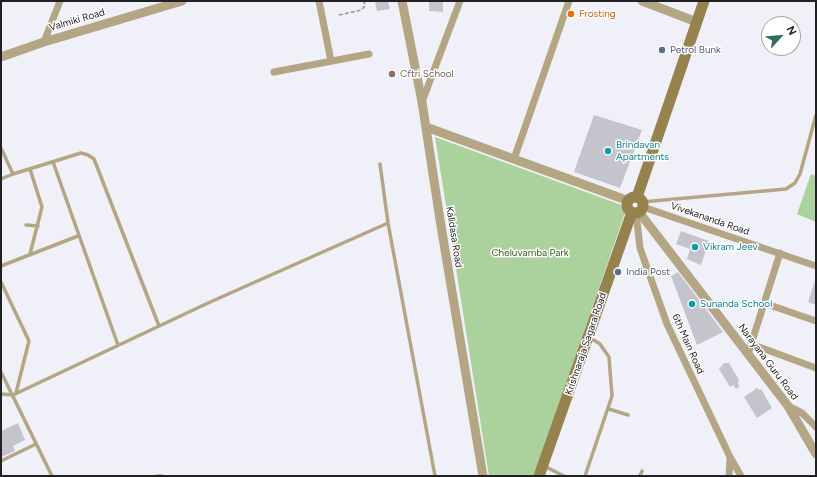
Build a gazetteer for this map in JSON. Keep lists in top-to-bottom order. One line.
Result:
{"streets":{"main road":["Krishnaraja Sagara Road"],"street":["Valmiki Road","Vivekananda Road","Kalidasa Road","6th Main Road","Narayana Guru Road"]},"crossings":[["Vivekananda Road","Krishnaraja Sagara Road"],["Vivekananda Road","6th Main Road"],["Vivekananda Road","Narayana Guru Road"],["Krishnaraja Sagara Road","6th Main Road"],["Krishnaraja Sagara Road","Narayana Guru Road"],["6th Main Road","Narayana Guru Road"]],"parks":["Cheluvamba Park"],"places":["Frosting","Petrol Bunk","Cftri School","Brindavan Apartments","Vikram Jeev","India Post","Sunanda School"],"north":"top right"}
